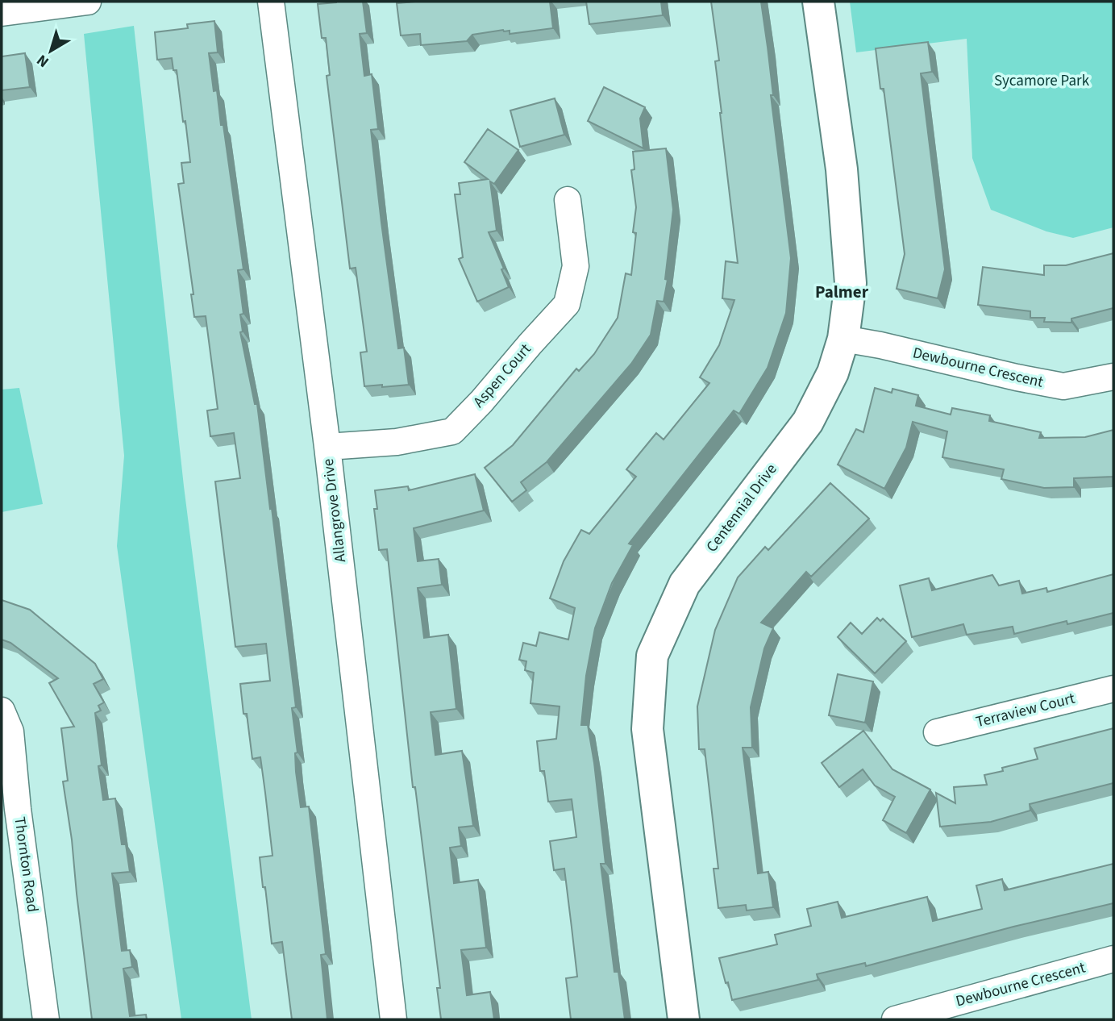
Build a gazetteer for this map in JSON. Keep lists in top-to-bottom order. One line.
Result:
{"streets":{"street":["Dewbourne Crescent","Aspen Court","Centennial Drive","Allangrove Drive","Terraview Court","Thornton Road"]},"crossings":[["Dewbourne Crescent","Centennial Drive"],["Aspen Court","Allangrove Drive"]],"districts":["Palmer"],"parks":["Sycamore Park"],"north":"bottom left"}
